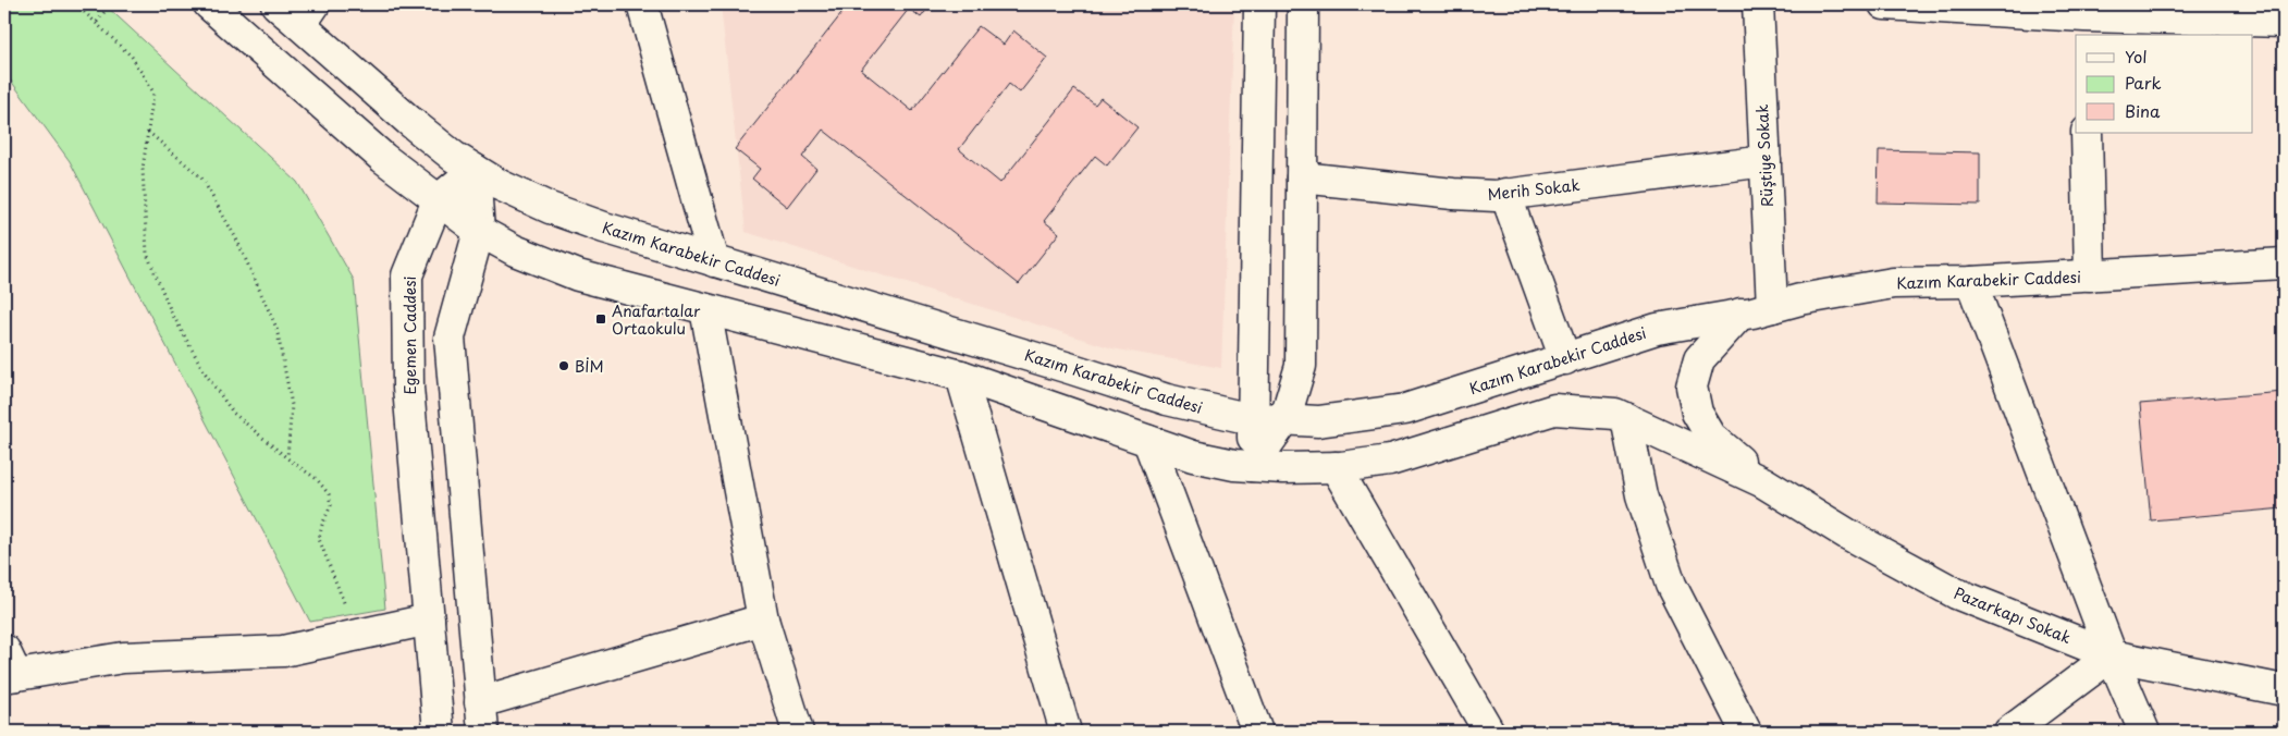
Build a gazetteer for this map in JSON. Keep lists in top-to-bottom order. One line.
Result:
{"streets":{"street":["Rüştiye Sokak","Merih Sokak","Kazım Karabekir Caddesi","Egemen Caddesi","Pazarkapı Sokak"]},"crossings":[["Rüştiye Sokak","Merih Sokak"],["Rüştiye Sokak","Kazım Karabekir Caddesi"],["Kazım Karabekir Caddesi","Egemen Caddesi"]],"places":{"transit":["Anafartalar Ortaokulu"],"other":["BİM"]},"legend":["Yol","Park","Bina"]}
